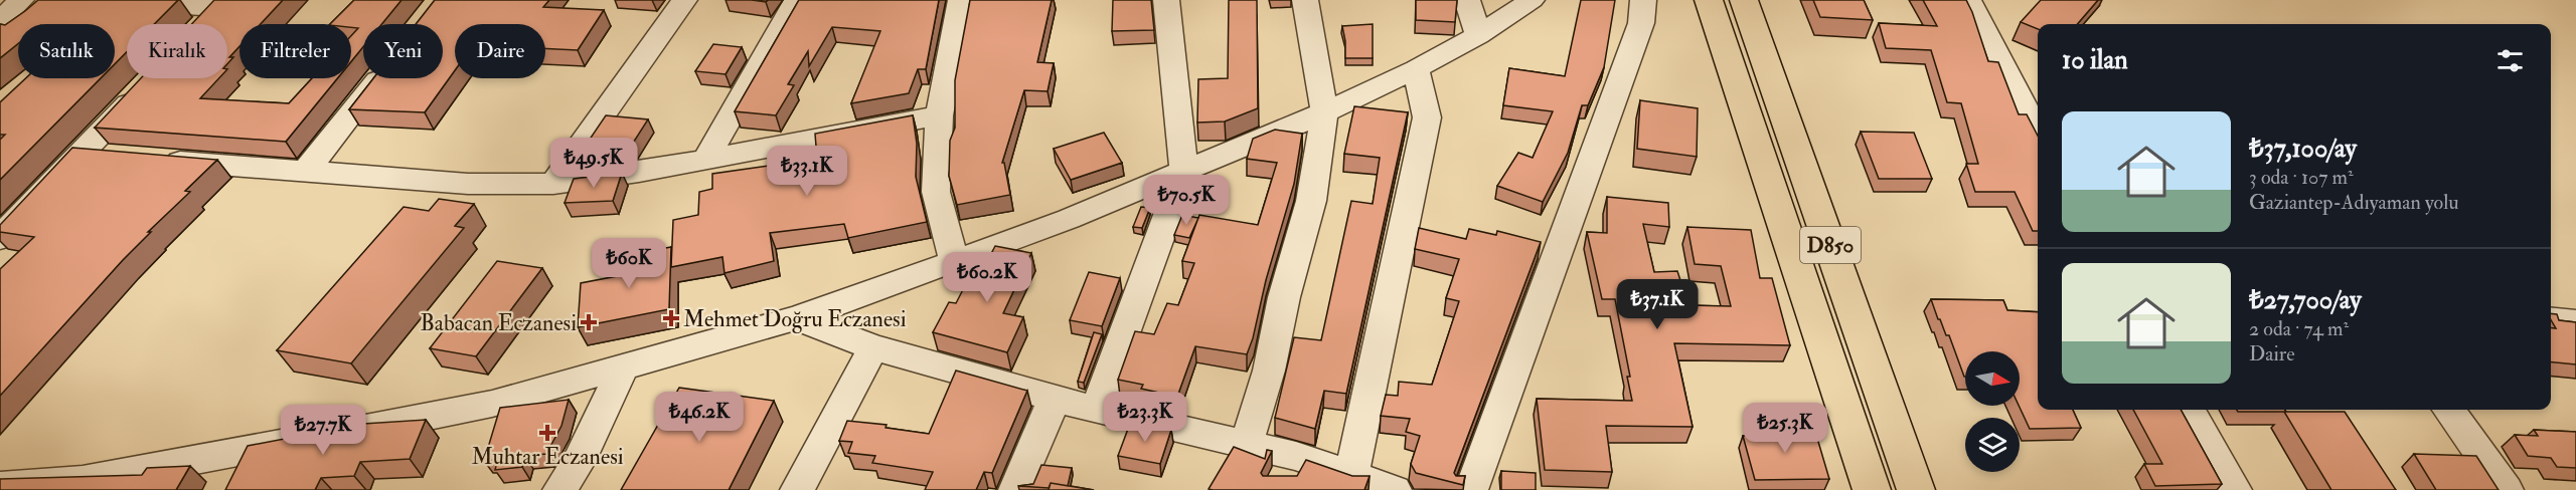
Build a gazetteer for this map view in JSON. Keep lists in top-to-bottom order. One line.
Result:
{"streets":{"highway":["D850"]},"places":{"health":["Mehmet Doğru Eczanesi","Babacan Eczanesi","Muhtar Eczanesi"]},"north":"right","page":{"chip":["Satılık","Kiralık","Filtreler","Yeni","Daire"],"heading":"10 ilan","list":[{"name":"₺37,100/ay","note":"3 oda · 107 m² · Gaziantep-Adıyaman yolu"},{"name":"₺27,700/ay","note":"2 oda · 74 m² · Daire"}],"price":["₺49.5K","₺33.1K","₺70.5K","₺60K","₺60.2K","₺37.1K","₺46.2K","₺23.3K","₺25.3K","₺27.7K"]}}
